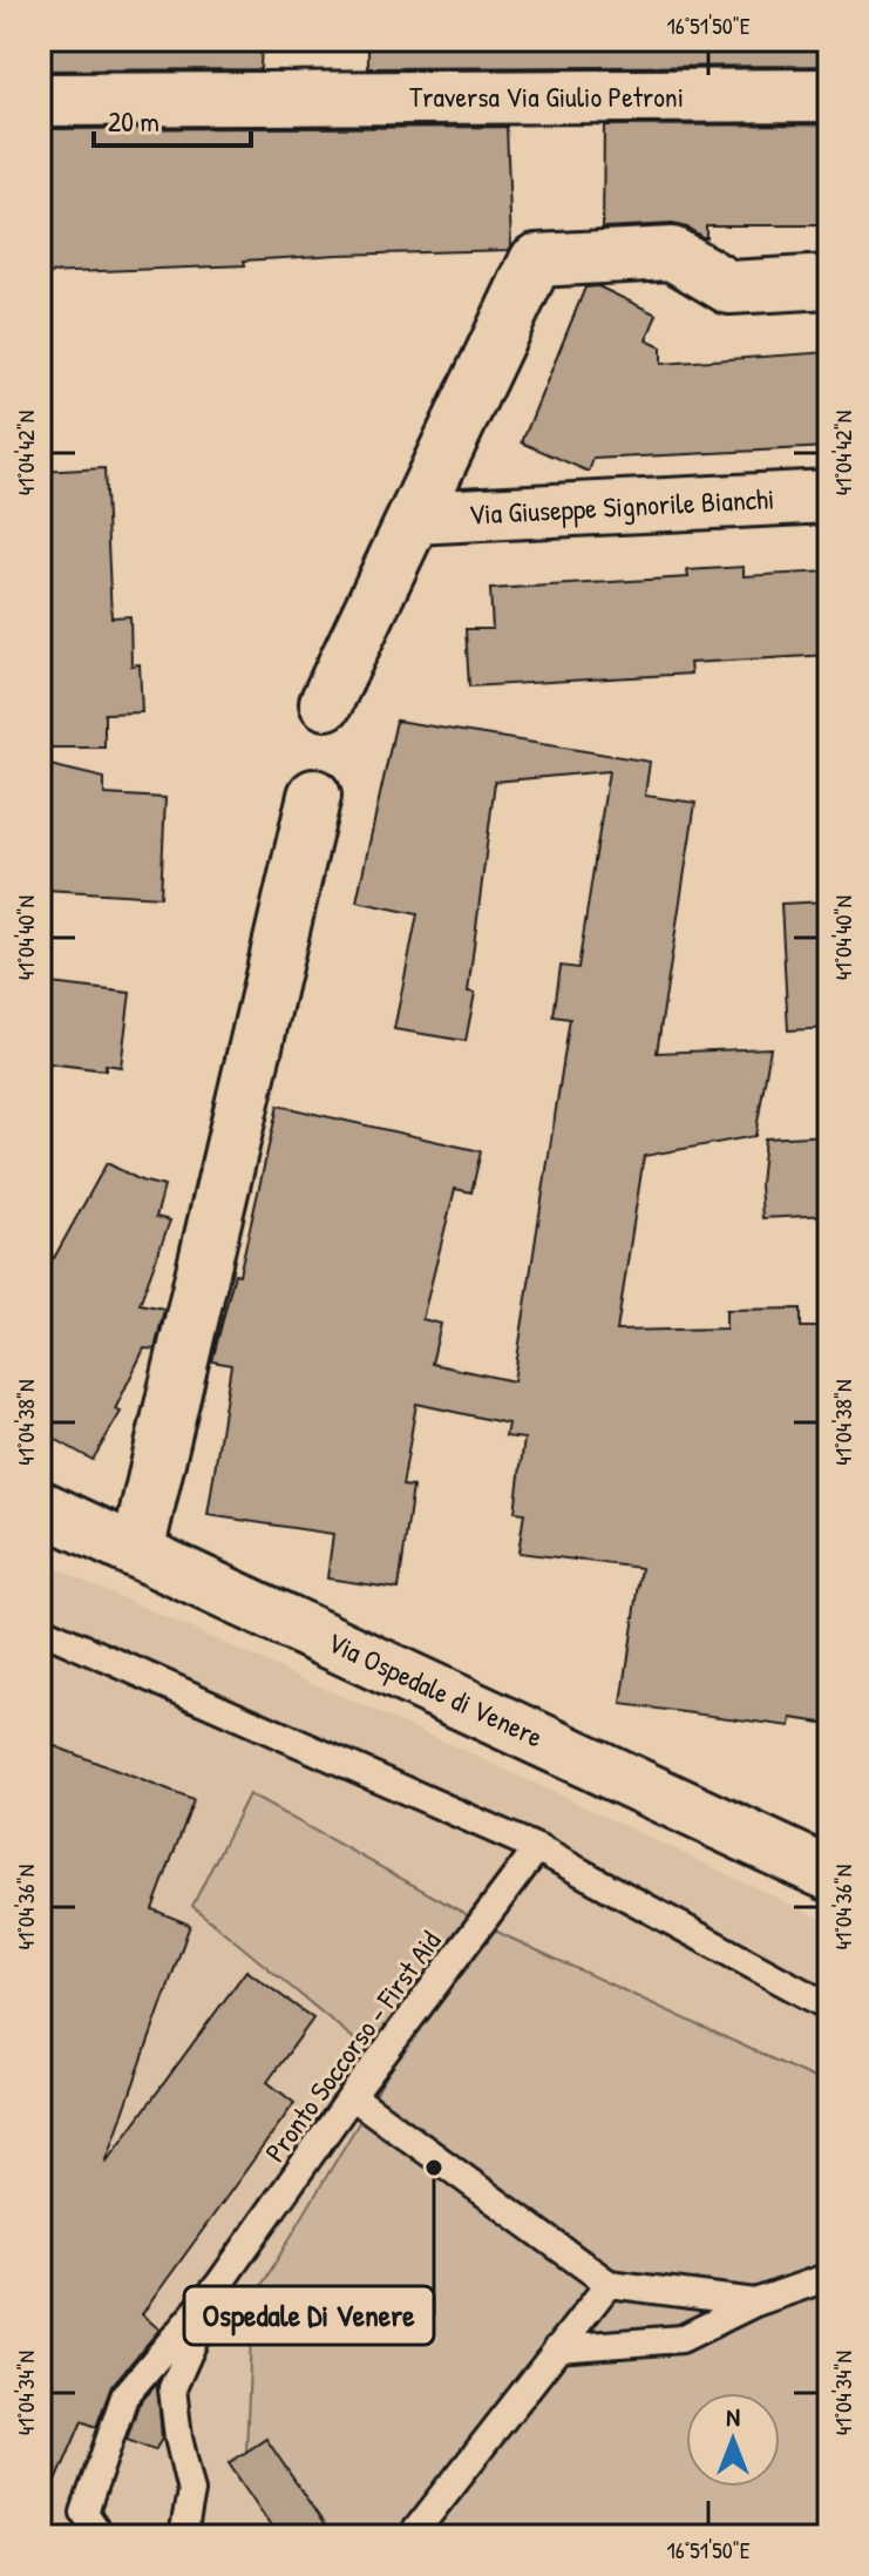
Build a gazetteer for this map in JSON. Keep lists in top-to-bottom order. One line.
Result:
{"streets":{"street":["Traversa Via Giulio Petroni","Via Giuseppe Signorile Bianchi","Via Ospedale di Venere"],"lane":["Pronto Soccorso - First Aid"]},"places":["Ospedale Di Venere"],"scale_bar":"20 m","north":"top","coordinates":["16°51'50\"E","41°04'42\"N","41°04'40\"N","41°04'38\"N","41°04'36\"N","41°04'34\"N"]}
